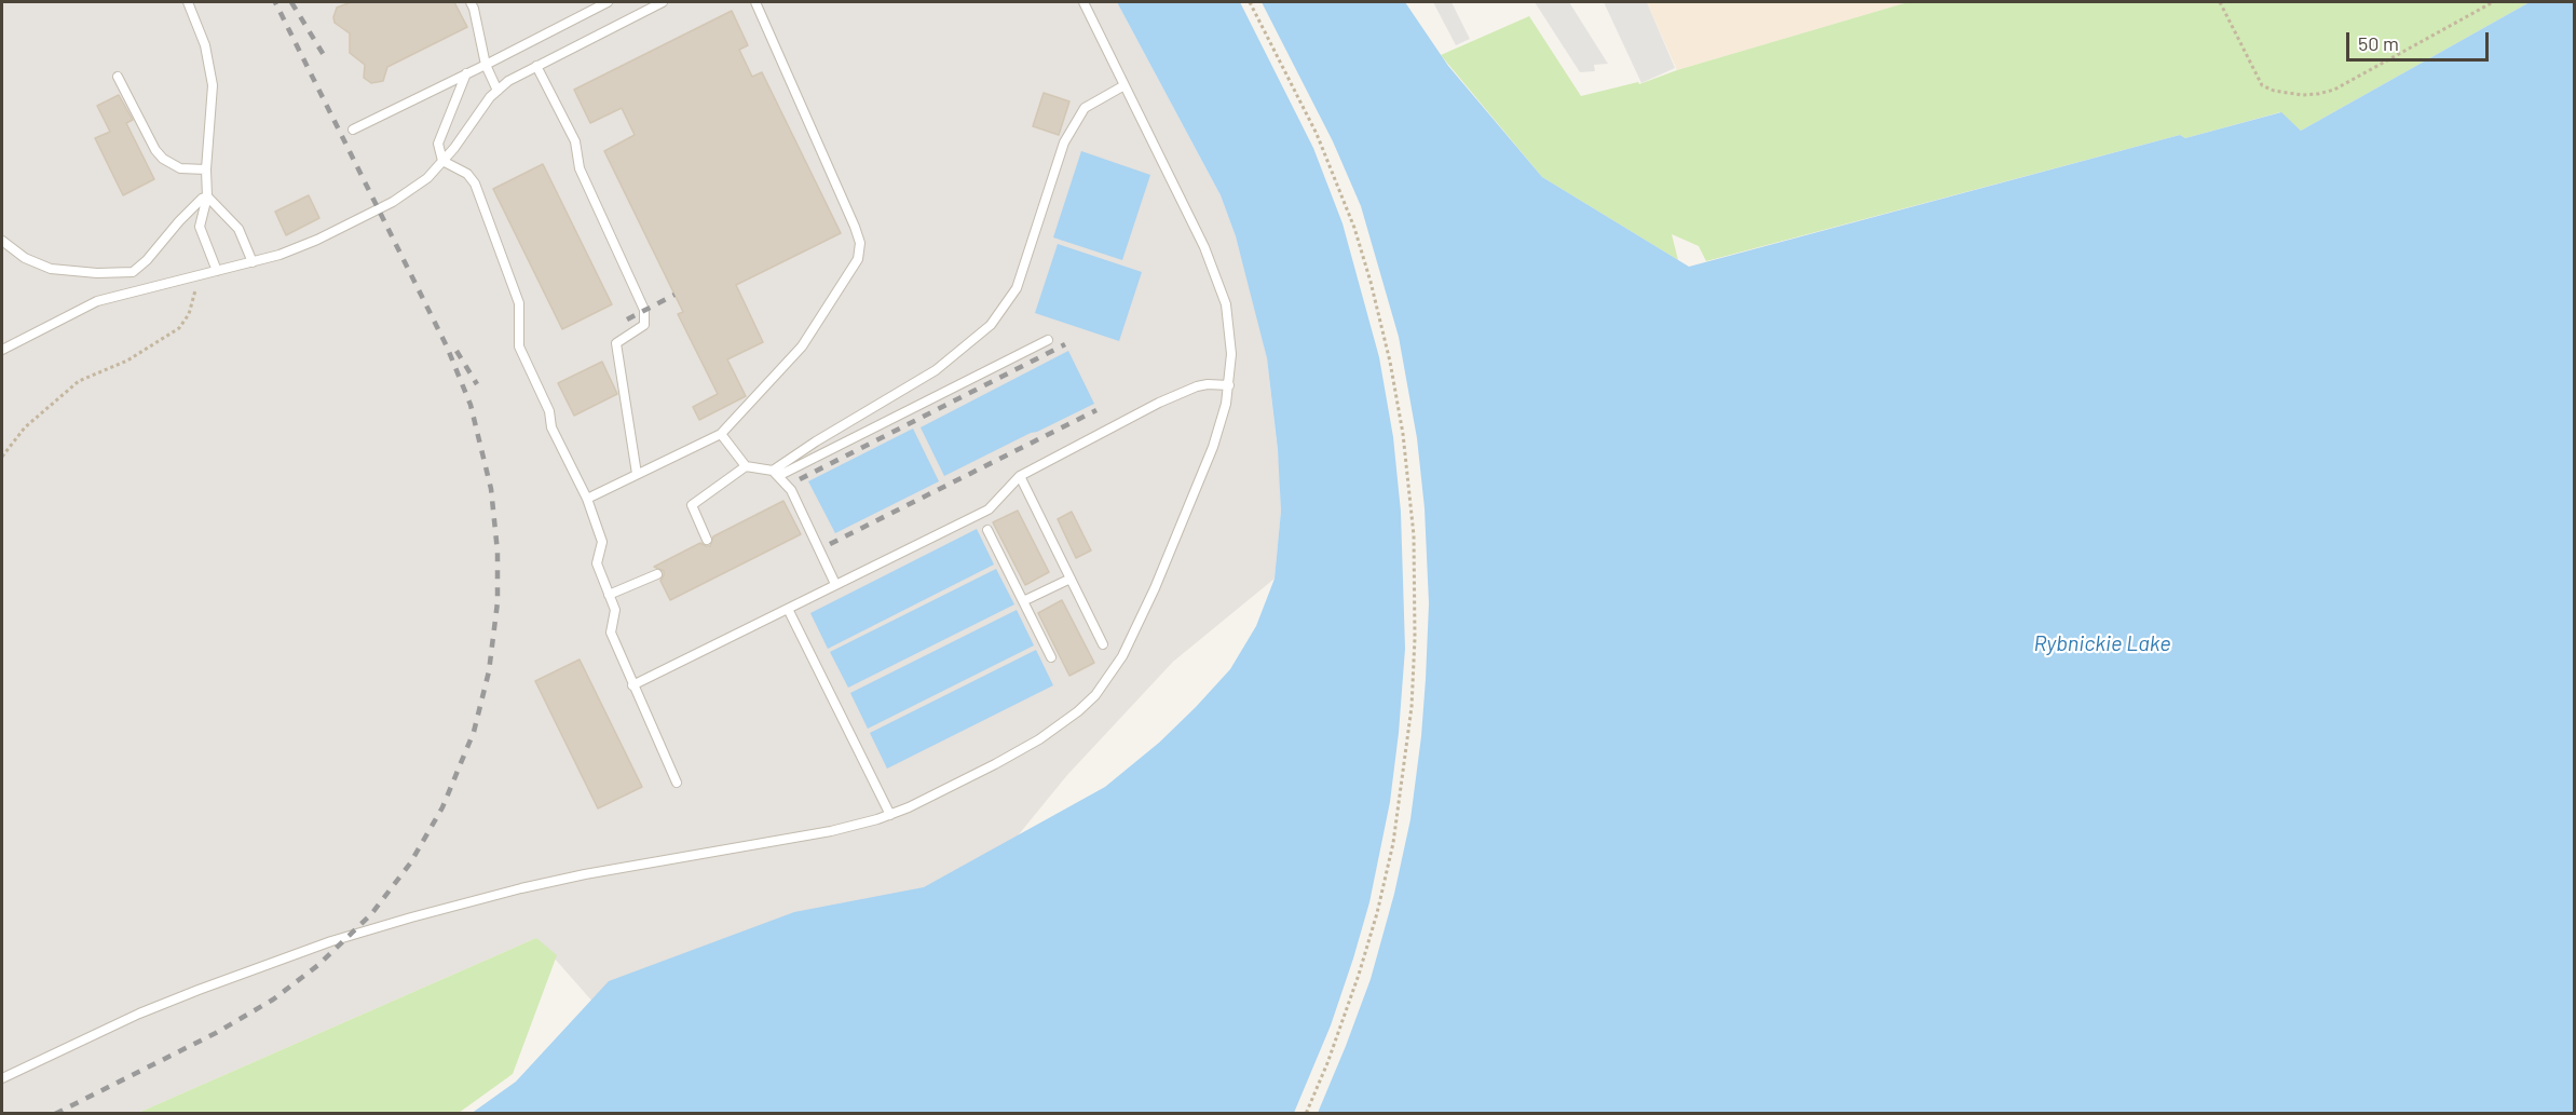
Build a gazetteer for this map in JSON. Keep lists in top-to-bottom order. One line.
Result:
{"water":["Rybnickie Lake"],"scale_bar":"50 m"}
